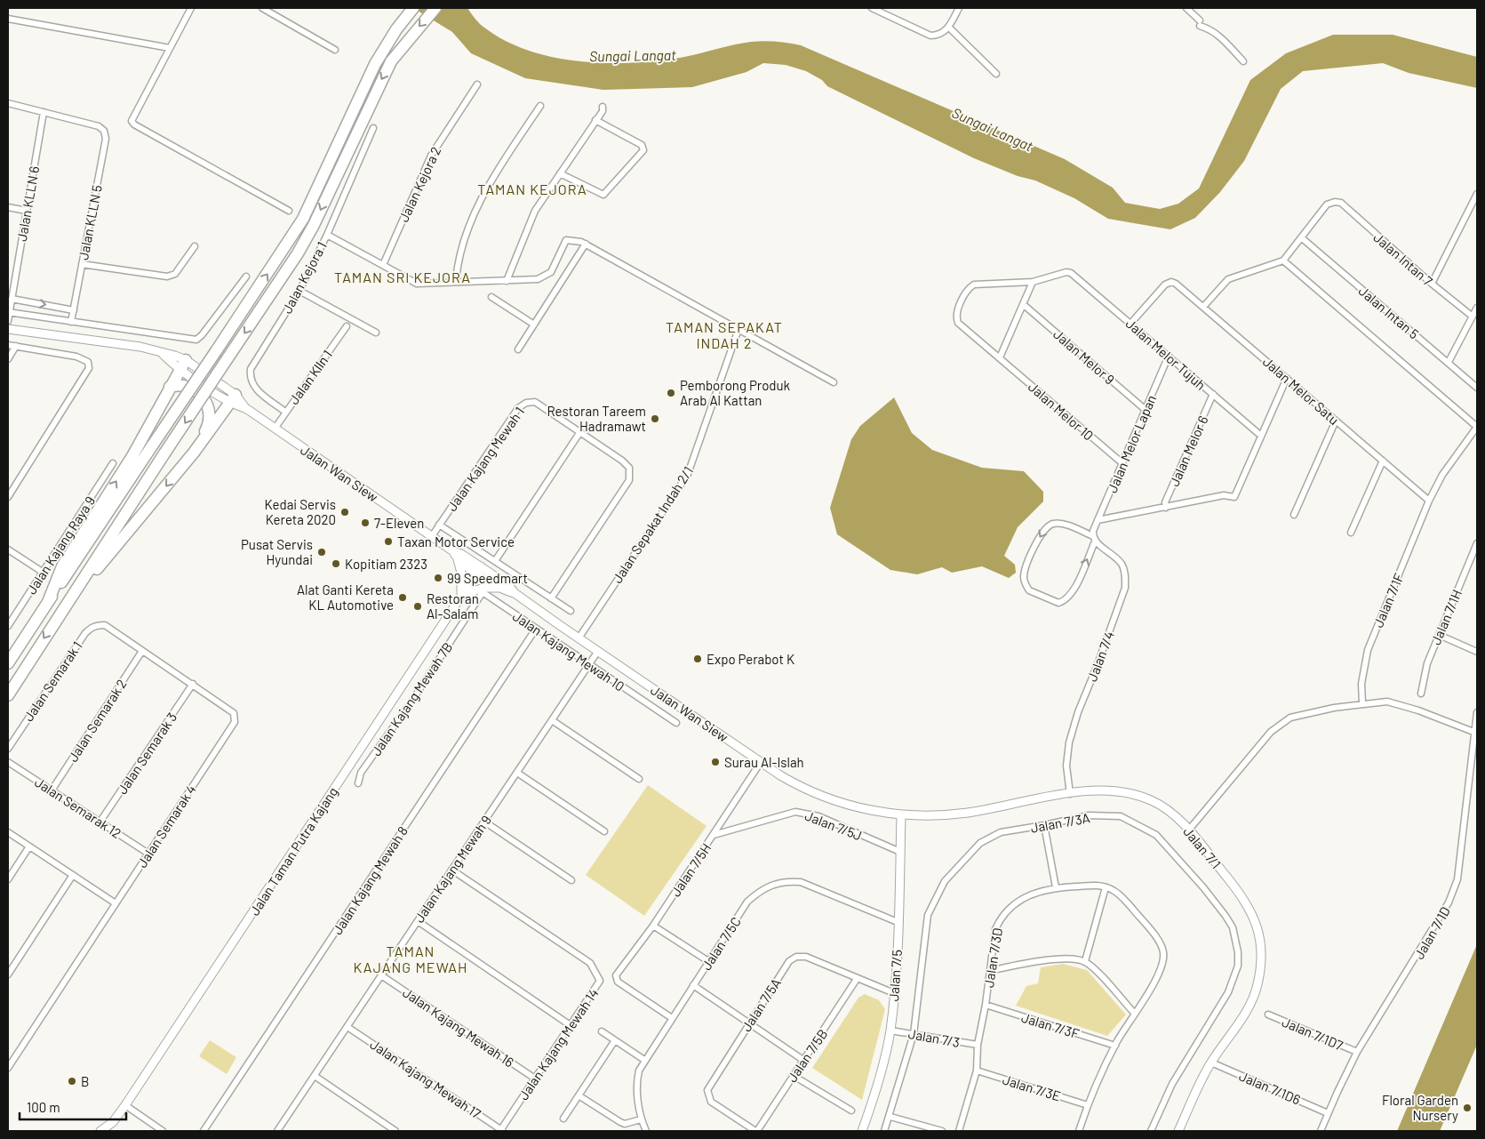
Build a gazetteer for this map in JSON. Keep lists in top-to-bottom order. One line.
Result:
{"streets":{"street":["Jalan Kejora 2","Jalan KLLN 6","Jalan KLLN 5","Jalan Intan 7","Jalan Kejora 1","Jalan Intan 5","Jalan Melor Tujuh","Jalan Melor 9","Jalan Klln 1","Jalan Melor Satu","Jalan Melor 10","Jalan Melor Lapan","Jalan Melor 6","Jalan Kajang Mewah 1","Jalan Wan Siew","Jalan Sepakat Indah 2/1","Jalan Kajang Raya 9","Jalan 7/1F","Jalan 7/1H","Jalan Kajang Mewah 10","Jalan 7/4","Jalan Semarak 1","Jalan Kajang Mewah 7B","Jalan Semarak 2","Jalan Semarak 3","Jalan Semarak 12","Jalan 7/3A","Jalan 7/5J","Jalan Semarak 4","Jalan 7/1","Jalan Taman Putra Kajang","Jalan Kajang Mewah 9","Jalan 7/5H","Jalan Kajang Mewah 8","Jalan 7/1D","Jalan 7/5C","Jalan 7/3D","Jalan 7/5","Jalan 7/5A","Jalan 7/3F","Jalan Kajang Mewah 16","Jalan 7/1D7","Jalan 7/3","Jalan Kajang Mewah 14","Jalan 7/5B","Jalan Kajang Mewah 17","Jalan 7/3E","Jalan 7/1D6"]},"crossings":[["Jalan KLLN 6","Jalan KLLN 5"],["Jalan Intan 7","Jalan Intan 5"],["Jalan Kejora 1","Jalan Klln 1"],["Jalan Melor Tujuh","Jalan Melor Satu"],["Jalan Melor Tujuh","Jalan Melor 10"],["Jalan Melor Tujuh","Jalan Melor Lapan"],["Jalan Melor Tujuh","Jalan Melor 6"],["Jalan Melor 9","Jalan Melor Lapan"],["Jalan Klln 1","Jalan Wan Siew"],["Jalan Melor Satu","Jalan 7/1F"],["Jalan Melor 10","Jalan Melor Lapan"],["Jalan Melor Lapan","Jalan 7/4"],["Jalan Kajang Mewah 1","Jalan Wan Siew"],["Jalan Wan Siew","Jalan Sepakat Indah 2/1"],["Jalan Wan Siew","Jalan 7/1"],["Jalan Wan Siew","Jalan Taman Putra Kajang"],["Jalan Wan Siew","Jalan Kajang Mewah 9"],["Jalan Wan Siew","Jalan 7/5H"],["Jalan Wan Siew","Jalan 7/5"],["Jalan Kajang Mewah 10","Jalan Kajang Mewah 7B"],["Jalan Kajang Mewah 10","Jalan Kajang Mewah 9"],["Jalan Kajang Mewah 10","Jalan Kajang Mewah 8"],["Jalan 7/4","Jalan 7/1"],["Jalan Semarak 1","Jalan Semarak 4"],["Jalan Semarak 2","Jalan Semarak 12"],["Jalan Semarak 2","Jalan Semarak 4"],["Jalan Semarak 3","Jalan Semarak 12"],["Jalan Semarak 3","Jalan Semarak 4"],["Jalan Semarak 12","Jalan Semarak 4"],["Jalan 7/3A","Jalan 7/3"],["Jalan 7/5J","Jalan 7/5H"],["Jalan 7/5J","Jalan 7/5"],["Jalan 7/1","Jalan 7/5"],["Jalan 7/1","Jalan 7/1D6"],["Jalan Kajang Mewah 9","Jalan Kajang Mewah 16"],["Jalan Kajang Mewah 9","Jalan Kajang Mewah 14"],["Jalan Kajang Mewah 9","Jalan Kajang Mewah 17"],["Jalan 7/5H","Jalan 7/5C"],["Jalan 7/1D","Jalan 7/1D7"],["Jalan 7/1D","Jalan 7/1D6"],["Jalan 7/5C","Jalan 7/5"],["Jalan 7/3D","Jalan 7/3F"],["Jalan 7/3D","Jalan 7/3"],["Jalan 7/3D","Jalan 7/3E"],["Jalan 7/5","Jalan 7/5A"],["Jalan 7/5","Jalan 7/3"],["Jalan 7/5A","Jalan 7/5B"],["Jalan Kajang Mewah 16","Jalan Kajang Mewah 14"],["Jalan Kajang Mewah 14","Jalan Kajang Mewah 17"]],"districts":["TAMAN KEJORA","TAMAN SRI KEJORA","TAMAN SEPAKAT INDAH 2","TAMAN KAJANG MEWAH"],"water":["Sungai Langat"],"places":["Pemborong Produk Arab Al Kattan","Restoran Tareem Hadramawt","Kedai Servis Kereta 2020","7-Eleven","Taxan Motor Service","Pusat Servis Hyundai","Kopitiam 2323","99 Speedmart","Alat Ganti Kereta KL Automotive","Restoran Al-Salam","Expo Perabot K","Surau Al-Islah","B","Floral Garden Nursery"],"scale_bar":"100 m"}
